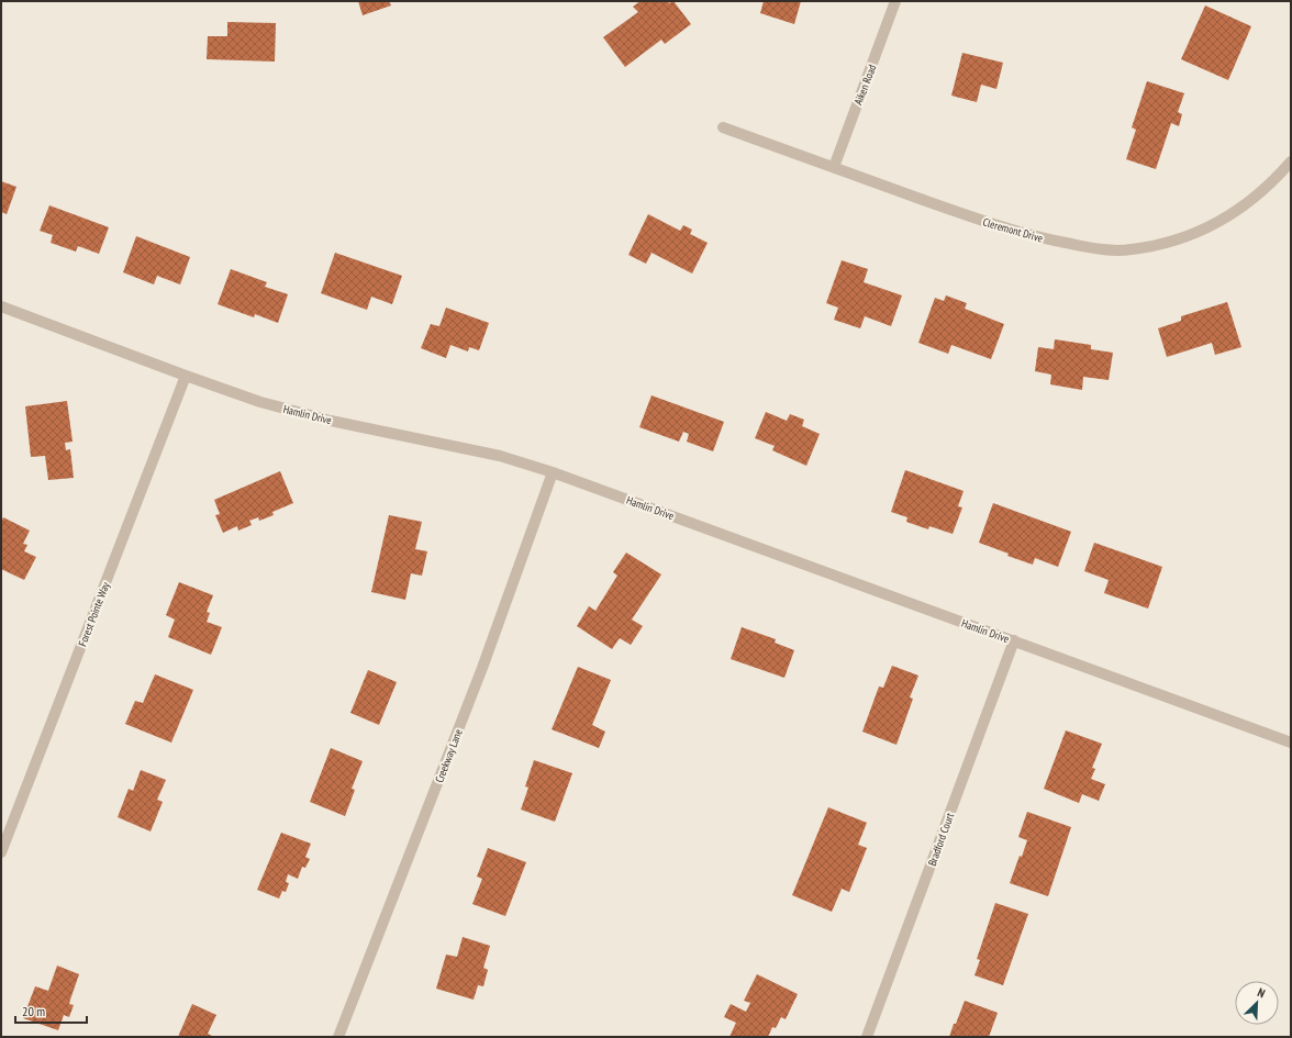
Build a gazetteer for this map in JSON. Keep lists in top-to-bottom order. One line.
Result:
{"streets":{"street":["Aiken Road","Cleremont Drive","Hamlin Drive","Forest Pointe Way","Creekway Lane","Bradford Court"]},"crossings":[["Aiken Road","Cleremont Drive"],["Hamlin Drive","Forest Pointe Way"],["Hamlin Drive","Creekway Lane"],["Hamlin Drive","Bradford Court"]],"scale_bar":"20 m","north":"top right"}
